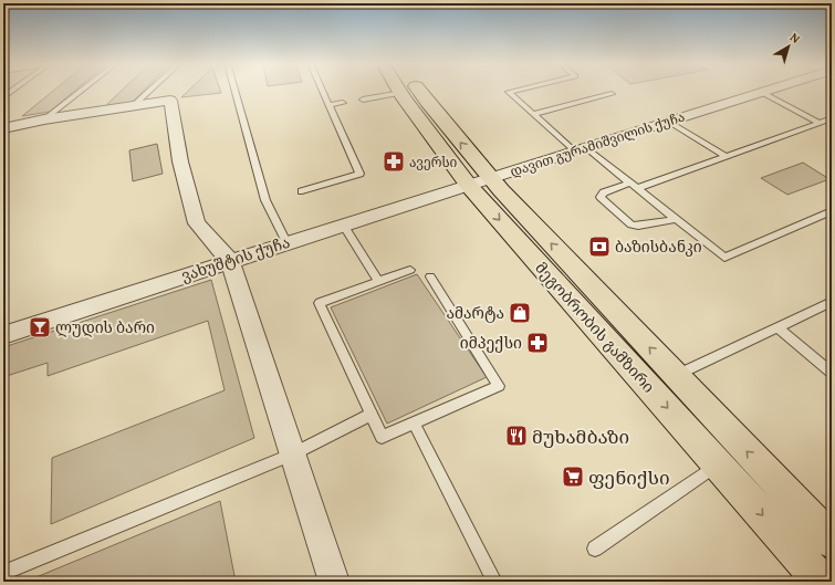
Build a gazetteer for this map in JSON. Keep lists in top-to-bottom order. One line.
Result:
{"streets":{"main road":["მეგობრობის გამზირი"],"street":["დავით გურამიშვილის ქუჩა","ვახუშტის ქუჩა"]},"crossings":[["დავით გურამიშვილის ქუჩა","ვახუშტის ქუჩა"],["დავით გურამიშვილის ქუჩა","მეგობრობის გამზირი"],["ვახუშტის ქუჩა","მეგობრობის გამზირი"]],"places":{"pharmacy":["ავერსი","იმპექსი"],"bank":["ბაზისბანკი"],"shop":["ამარტა"],"bar":["ლუდის ბარი"],"restaurant":["მუხამბაზი"],"supermarket":["ფენიქსი"]},"north":"top right"}
